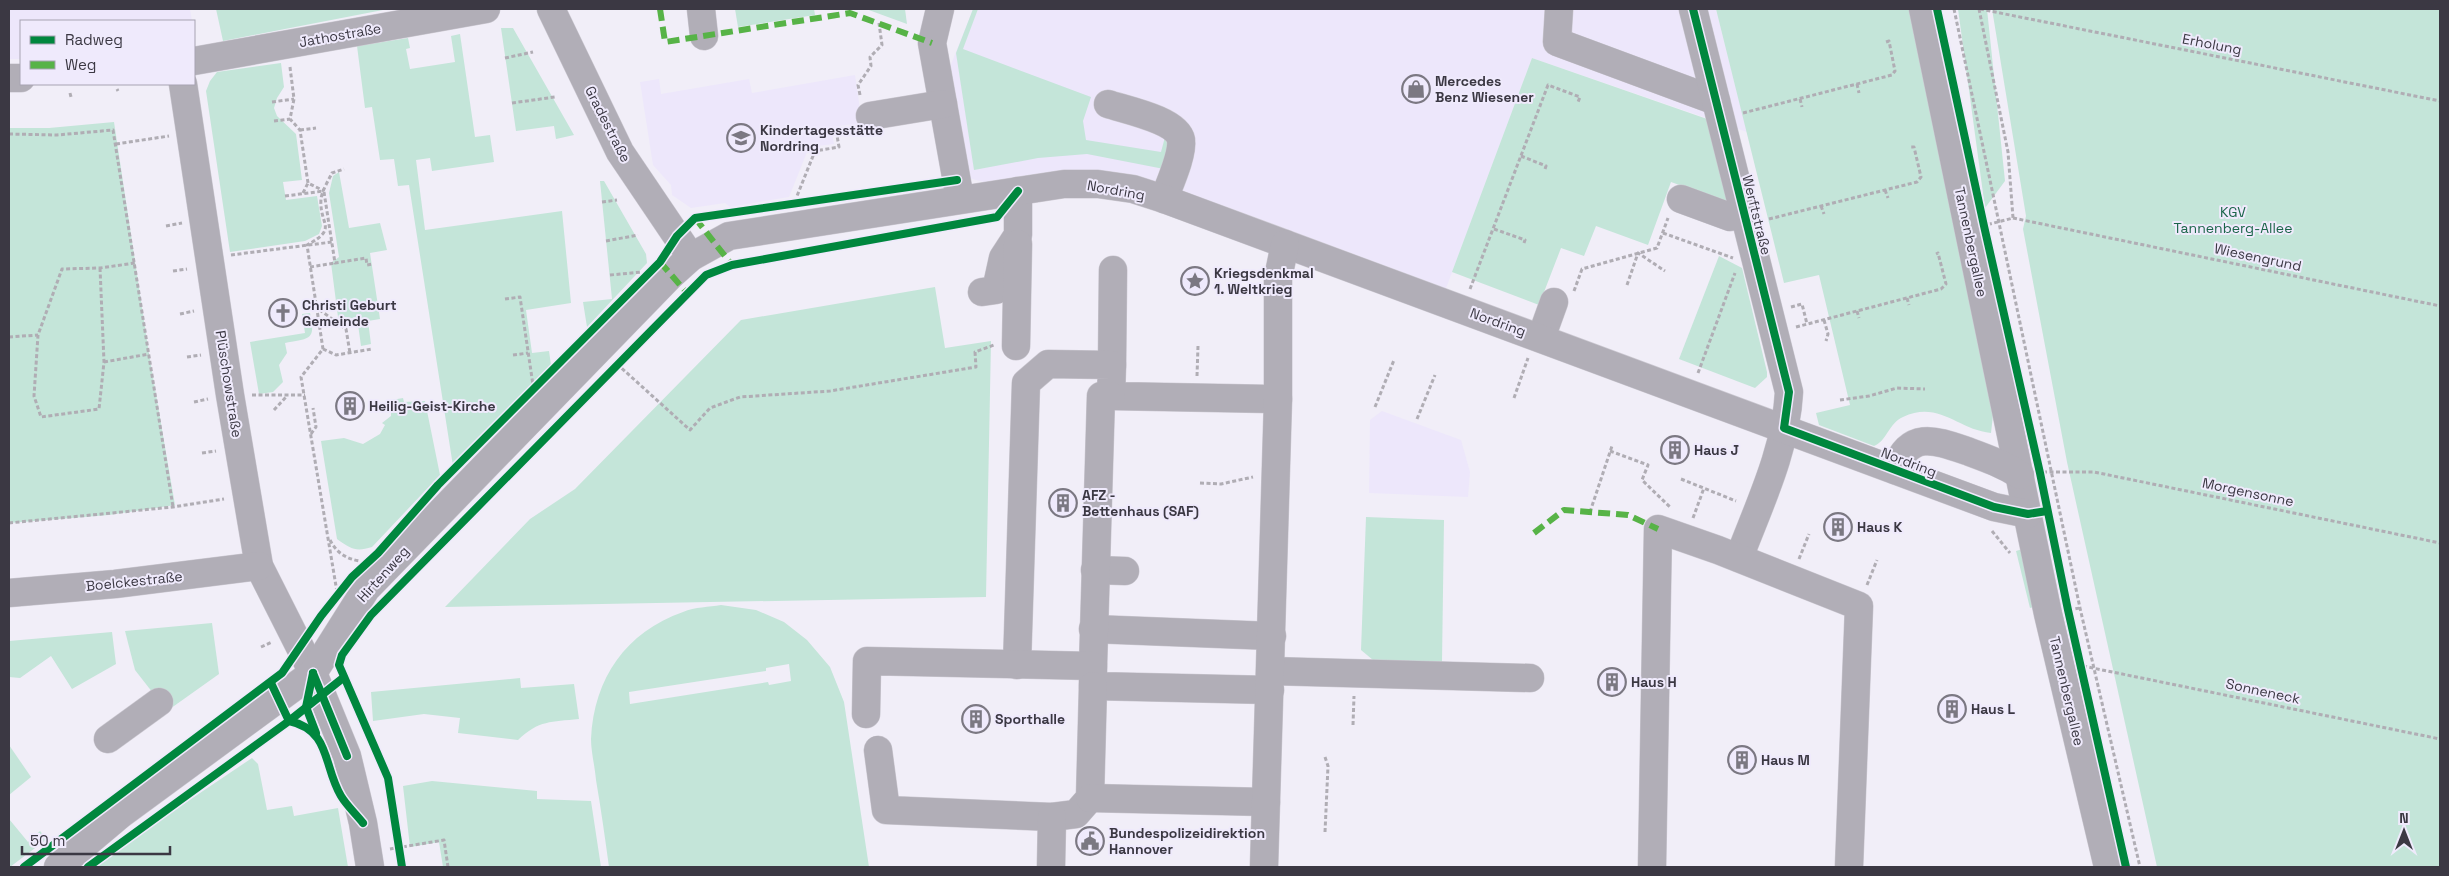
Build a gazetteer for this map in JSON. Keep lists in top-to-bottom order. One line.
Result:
{"streets":{"street":["Jathostraße","Gradestraße","Nordring","Werftstraße","Tannenbergallee","Plüschowstraße","Hirtenweg","Boelckestraße"],"path":["Erholung","Wiesengrund","Morgensonne","Sonneneck"]},"crossings":[["Gradestraße","Nordring"],["Gradestraße","Hirtenweg"],["Nordring","Werftstraße"],["Nordring","Tannenbergallee"],["Nordring","Hirtenweg"],["Plüschowstraße","Hirtenweg"],["Plüschowstraße","Boelckestraße"]],"parks":["KGV Tannenberg-Allee"],"places":{"shop":["Mercedes Benz Wiesener"],"school or university":["Kindertagesstätte Nordring"],"place":["Kriegsdenkmal 1. Weltkrieg"],"church":["Christi Geburt Gemeinde"],"building":["Heilig-Geist-Kirche","Haus J","AFZ - Bettenhaus (SAF)","Haus K","Haus H","Haus L","Sporthalle","Haus M"],"public building":["Bundespolizeidirektion Hannover"]},"legend":["Radweg","Weg"],"scale_bar":"50 m","north":"top"}
